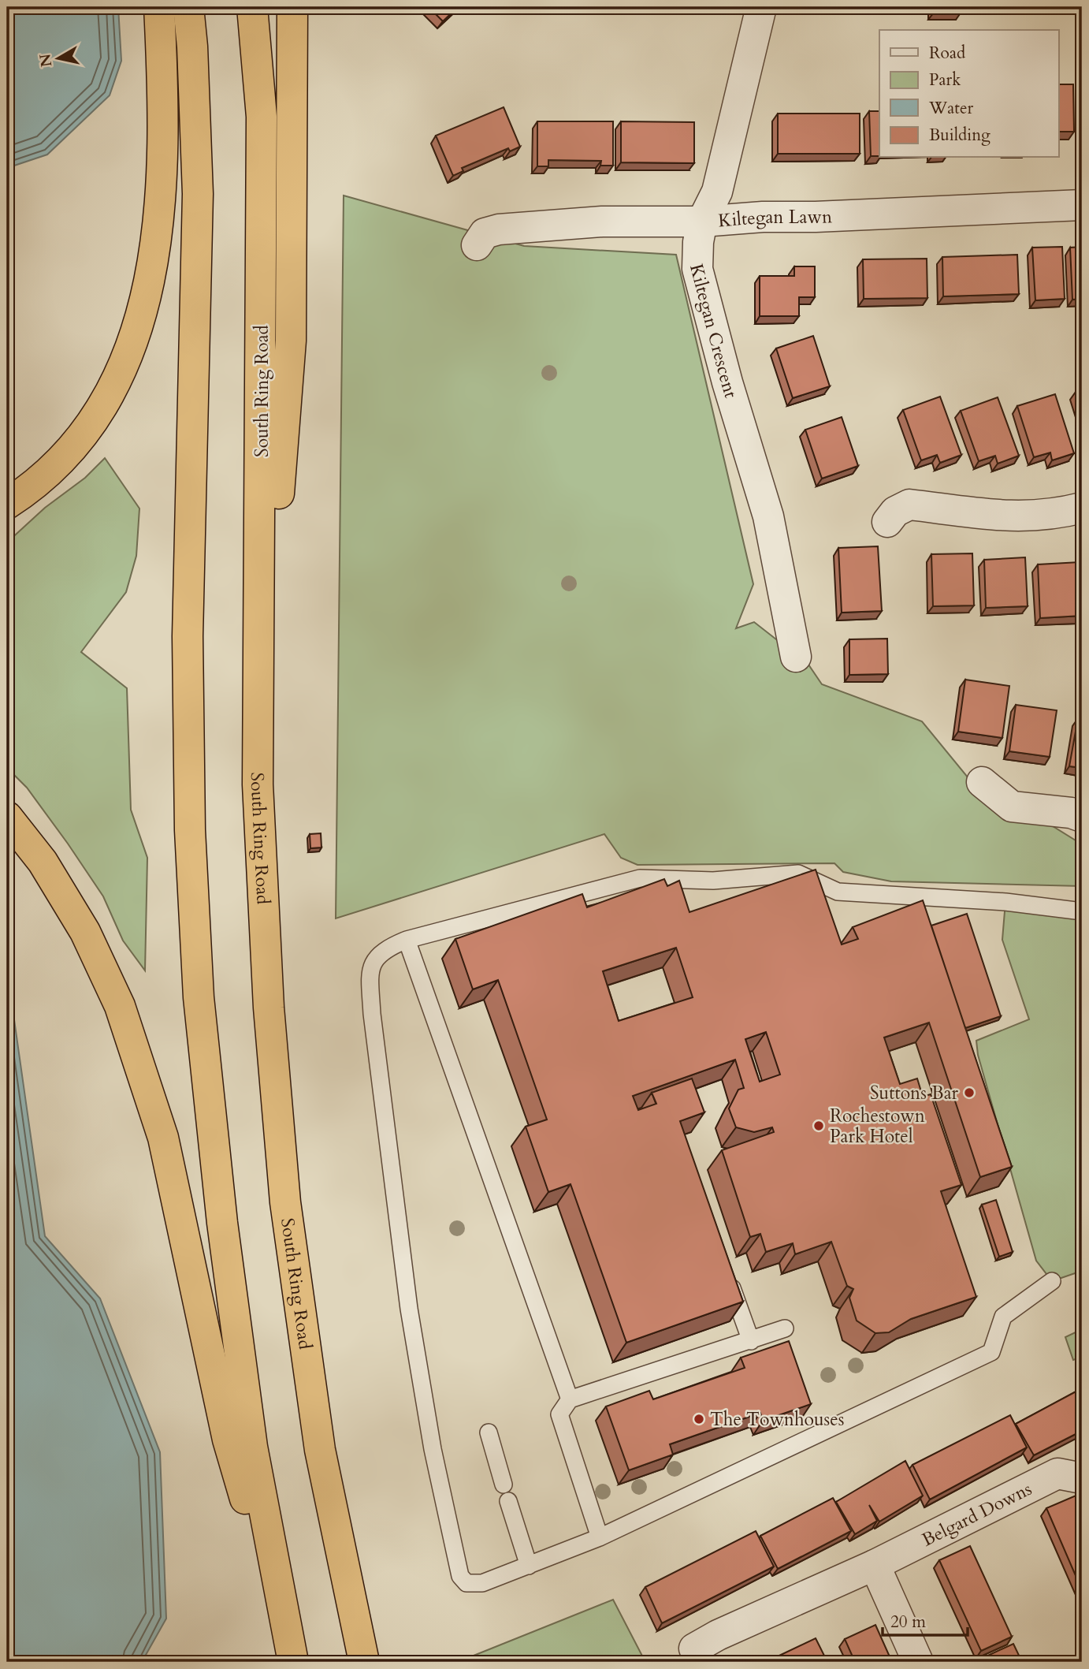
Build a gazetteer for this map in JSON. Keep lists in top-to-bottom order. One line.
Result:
{"streets":{"highway":["South Ring Road"],"street":["Kiltegan Lawn","Kiltegan Crescent","Belgard Downs"]},"crossings":[["Kiltegan Lawn","Kiltegan Crescent"]],"places":["Suttons Bar","Rochestown Park Hotel","The Townhouses"],"legend":["Road","Park","Water","Building"],"scale_bar":"20 m","north":"left"}
